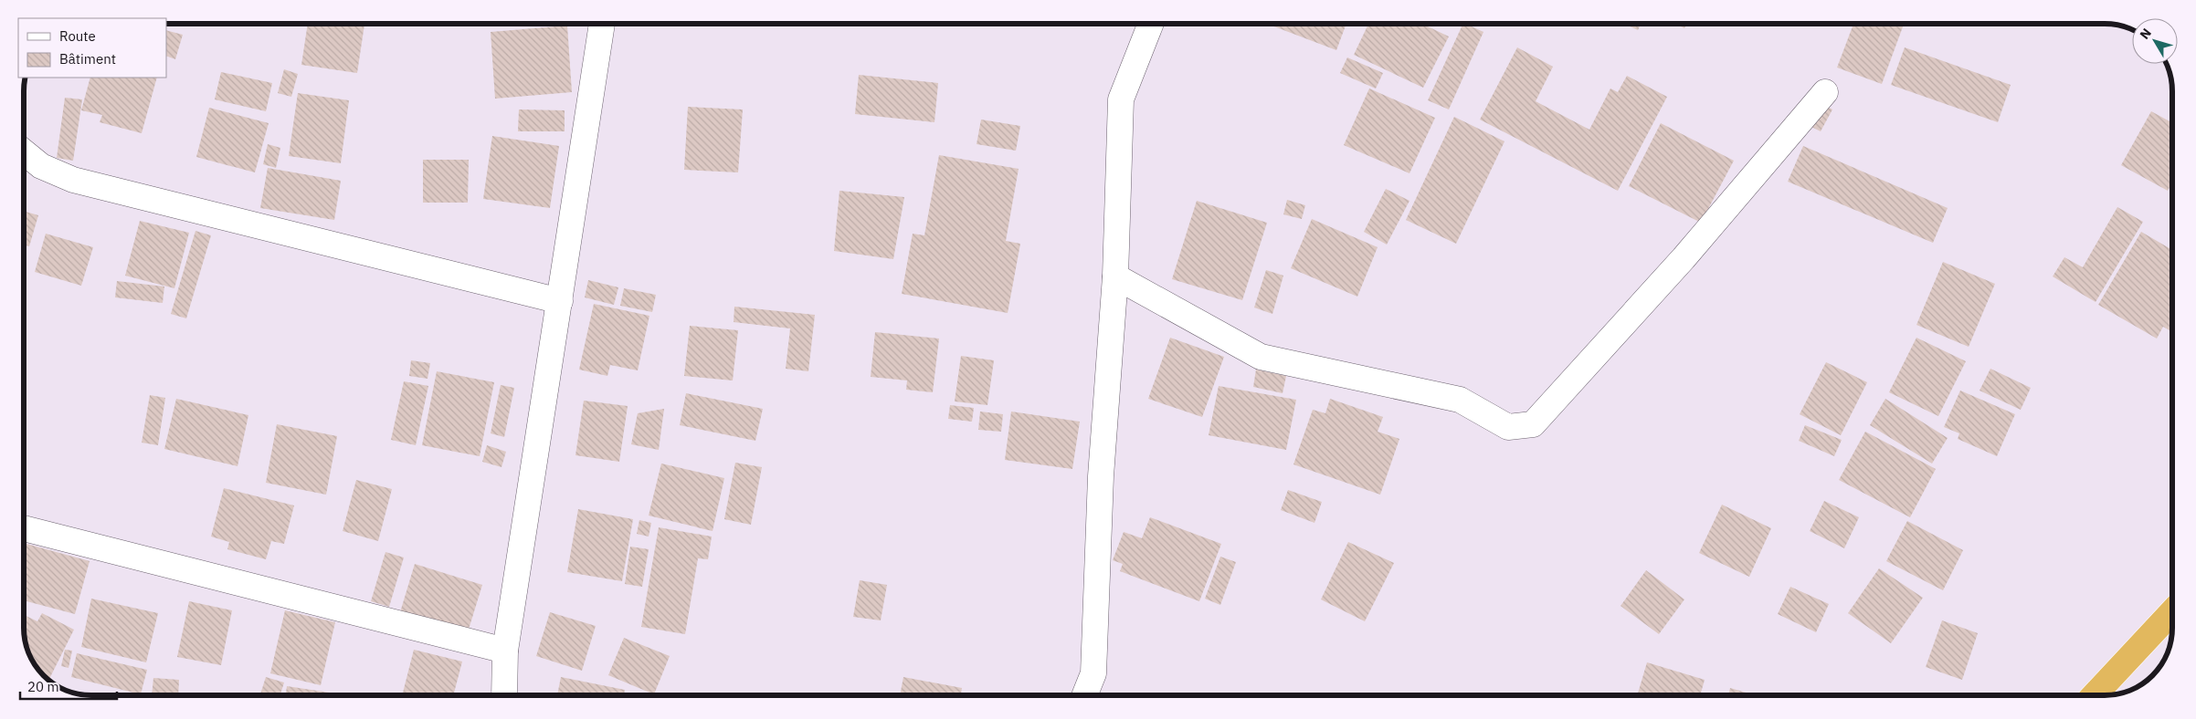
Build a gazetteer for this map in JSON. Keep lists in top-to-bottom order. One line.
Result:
{"legend":["Route","Bâtiment"],"scale_bar":"20 m","north":"top left"}
